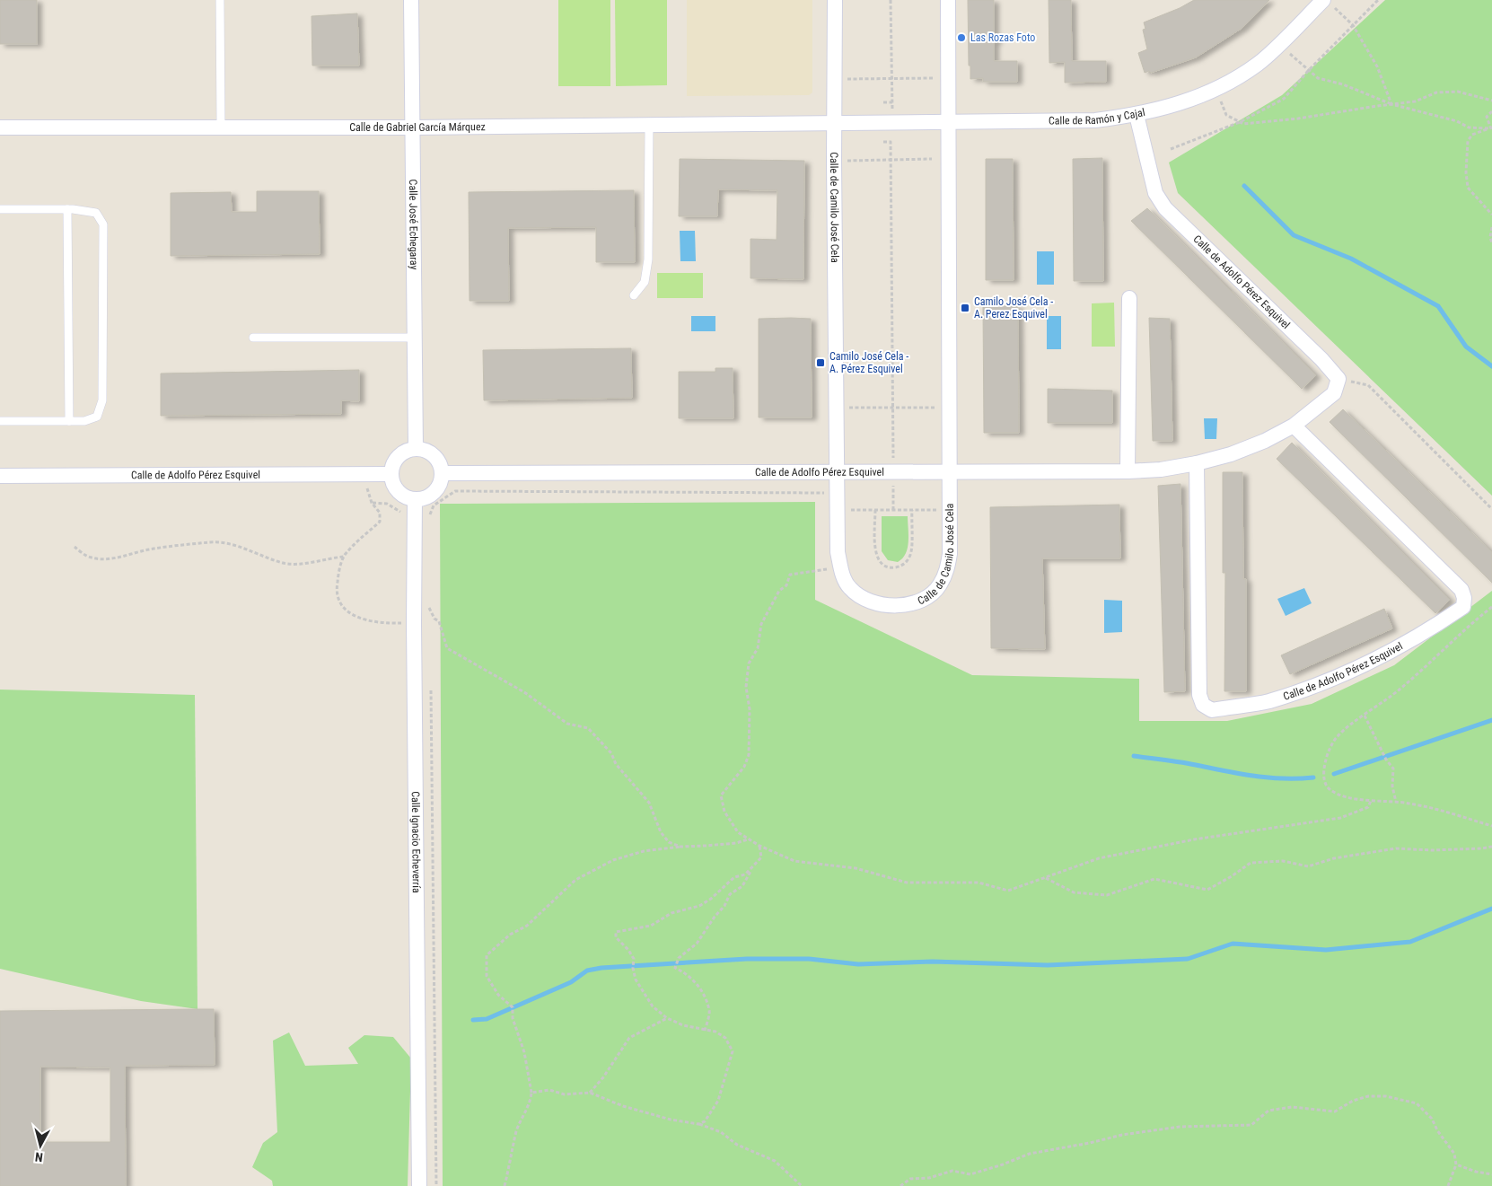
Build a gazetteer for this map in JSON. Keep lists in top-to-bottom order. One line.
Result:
{"streets":{"street":["Calle de Ramón y Cajal","Calle de Gabriel García Márquez","Calle de Camilo José Cela","Calle José Echegaray","Calle de Adolfo Pérez Esquivel","Calle Ignacio Echeverría"]},"crossings":[["Calle de Ramón y Cajal","Calle de Gabriel García Márquez"],["Calle de Ramón y Cajal","Calle de Camilo José Cela"],["Calle de Ramón y Cajal","Calle de Adolfo Pérez Esquivel"],["Calle de Gabriel García Márquez","Calle de Camilo José Cela"],["Calle de Gabriel García Márquez","Calle José Echegaray"],["Calle de Camilo José Cela","Calle de Adolfo Pérez Esquivel"],["Calle José Echegaray","Calle de Adolfo Pérez Esquivel"],["Calle José Echegaray","Calle Ignacio Echeverría"],["Calle de Adolfo Pérez Esquivel","Calle Ignacio Echeverría"]],"places":{"other":["Las Rozas Foto"],"transit":["Camilo José Cela - A. Perez Esquivel","Camilo José Cela - A. Pérez Esquivel"]},"north":"bottom"}
